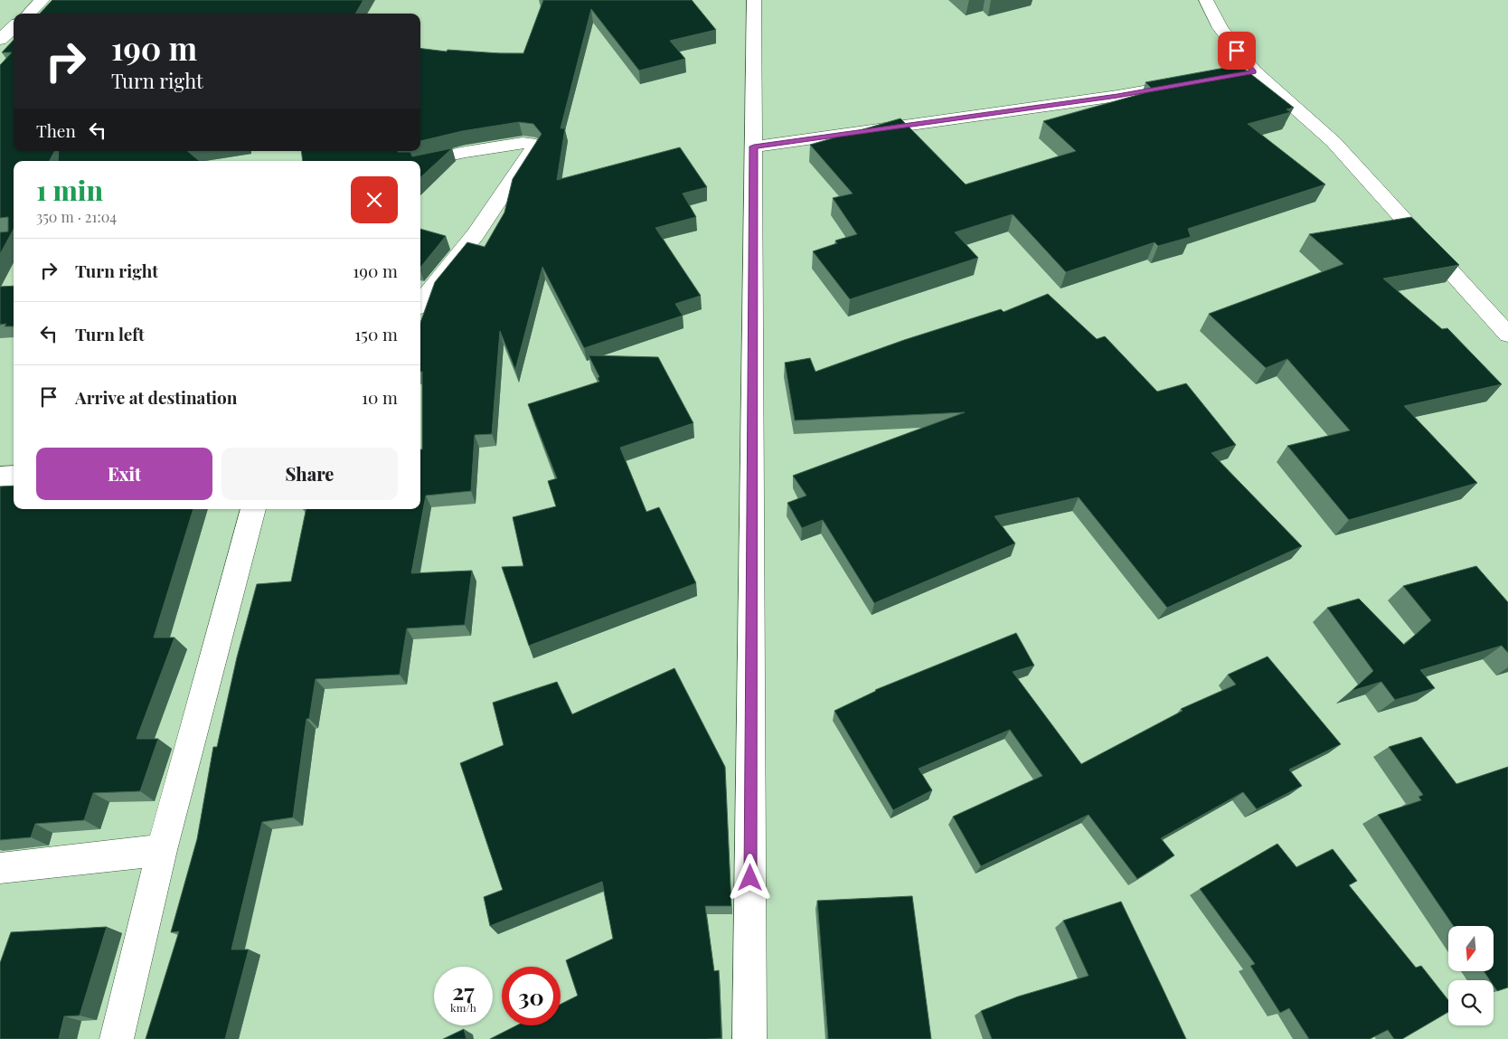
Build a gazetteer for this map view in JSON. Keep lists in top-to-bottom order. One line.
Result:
{"north":"bottom","page":{"turn":["190 m","Turn right"],"then":"Then","heading":["1 min","350 m · 21:04"],"list":[{"name":"Turn right","value":"190 m"},{"name":"Turn left","value":"150 m"},{"name":"Arrive at destination","value":"10 m"}],"buttons":["Exit","Share"],"speed":"27 km/h","limit":"30"}}
